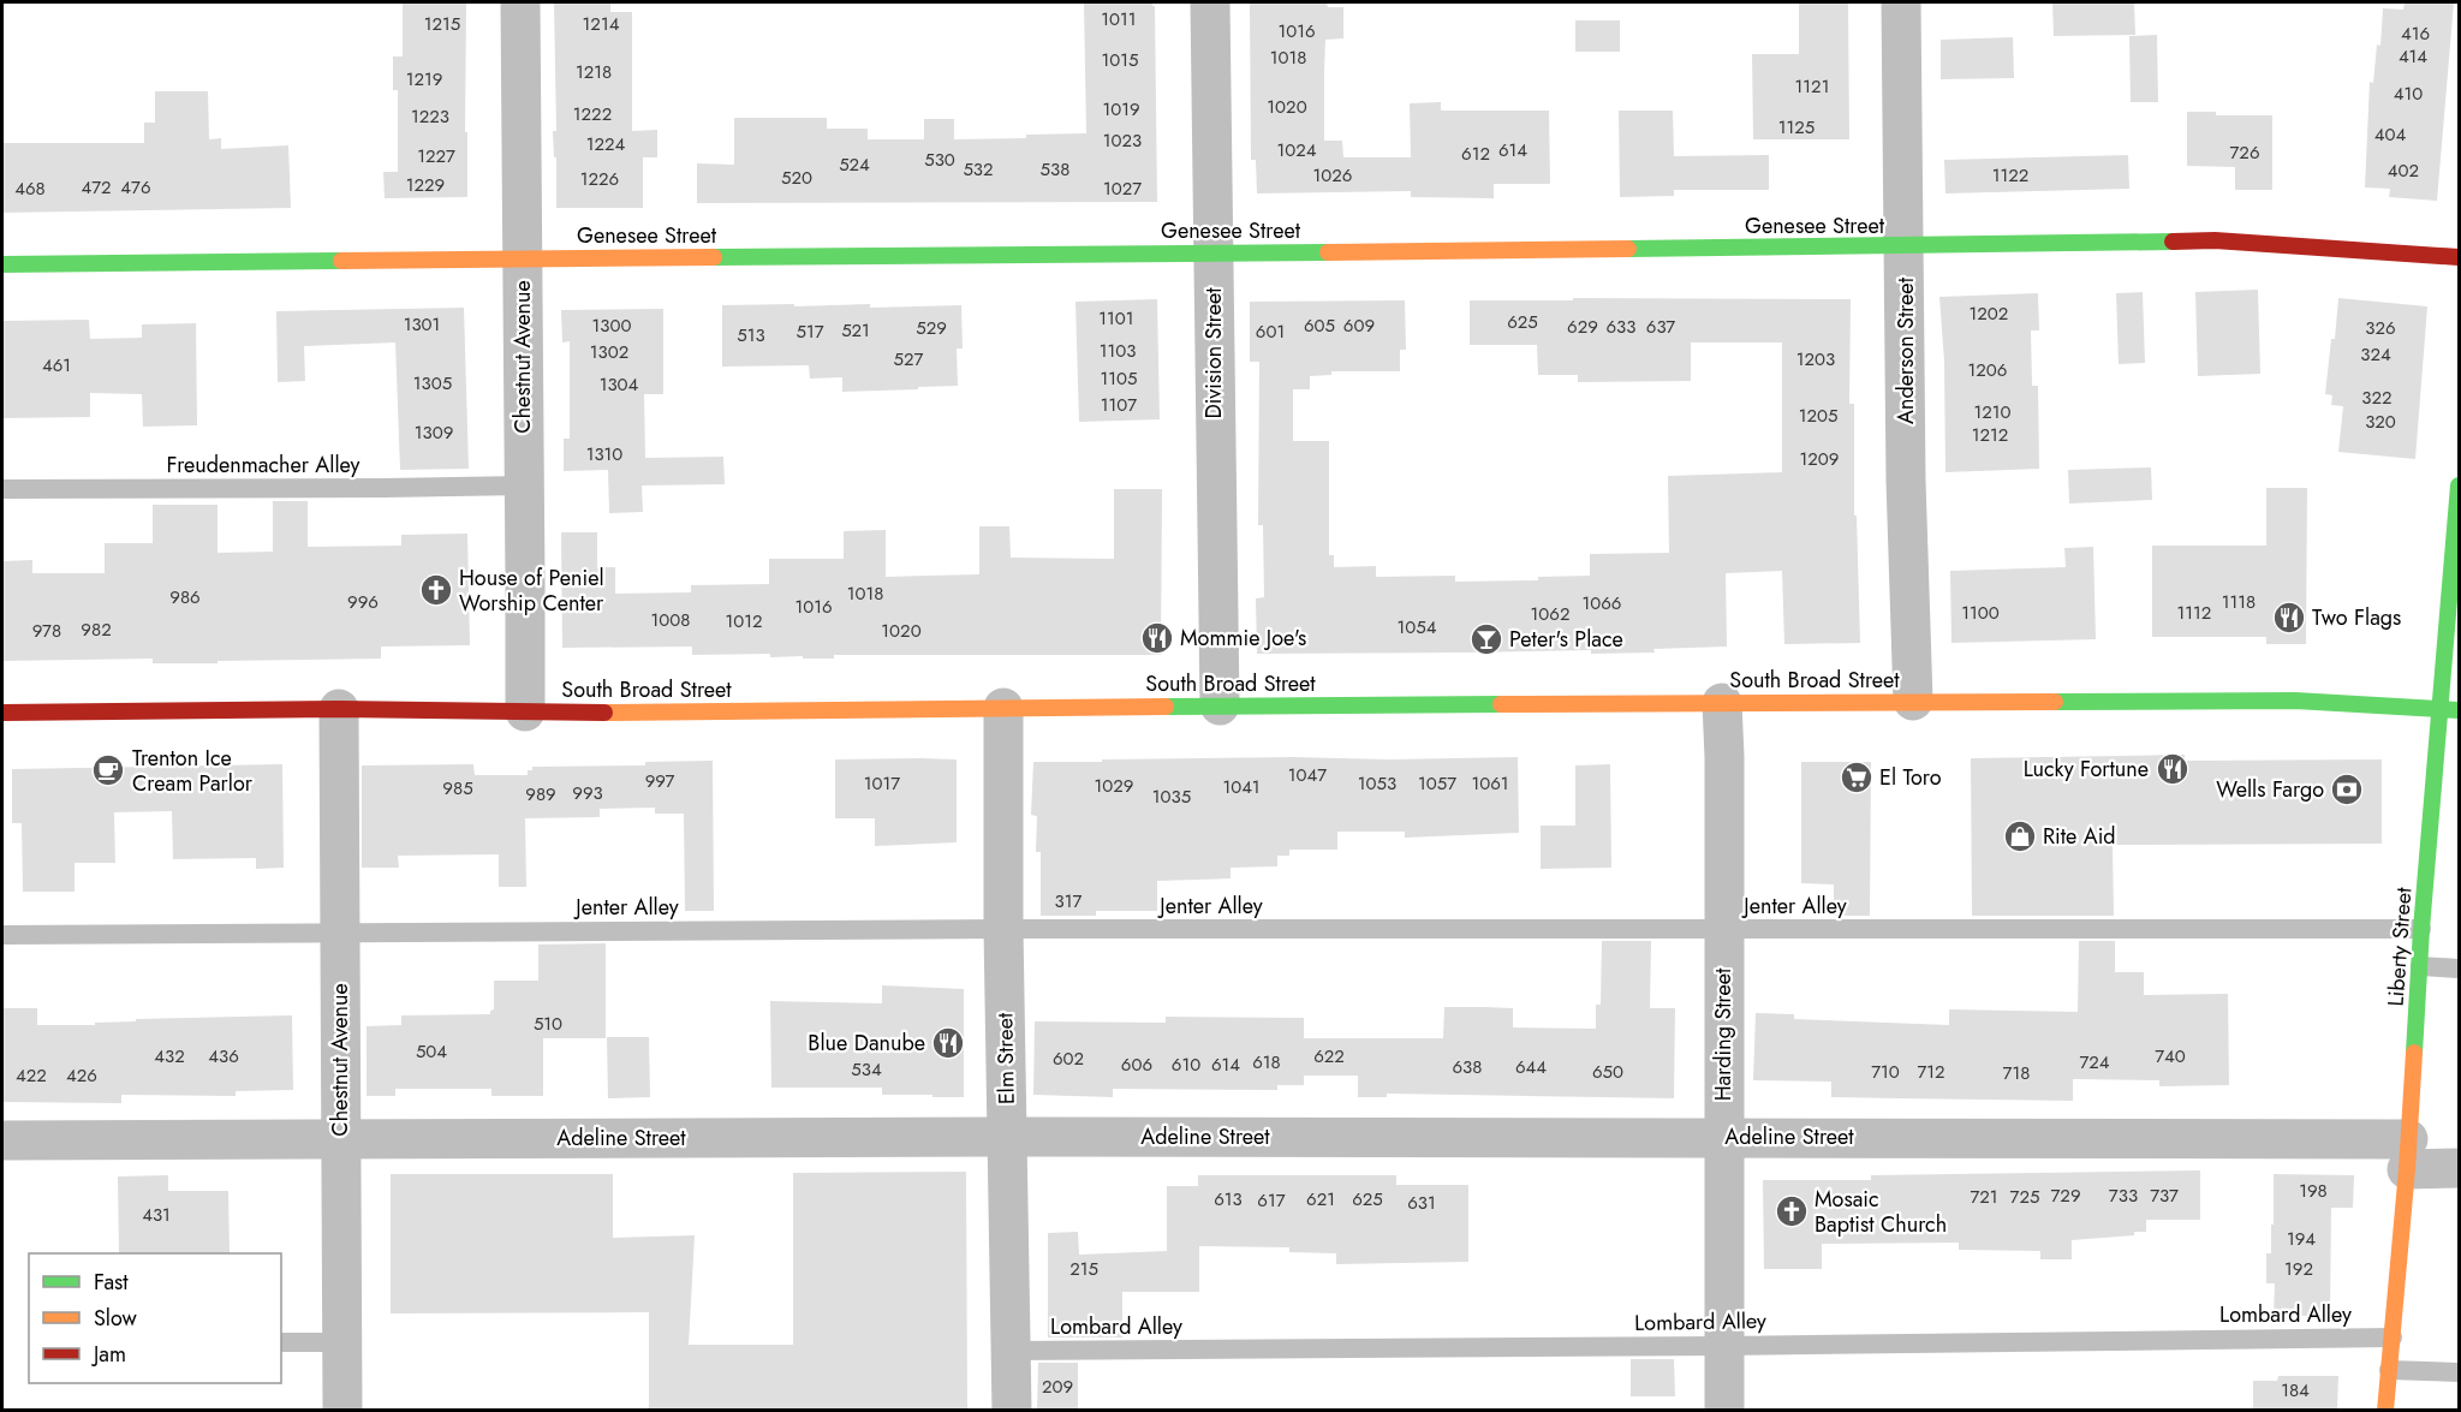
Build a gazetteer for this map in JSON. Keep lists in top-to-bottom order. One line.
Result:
{"streets":{"street":["Genesee Street","Anderson Street","Division Street","Chestnut Avenue","South Broad Street","Liberty Street","Harding Street","Elm Street","Adeline Street"],"lane":["Freudenmacher Alley","Jenter Alley","Lombard Alley"]},"crossings":[["Genesee Street","Anderson Street"],["Genesee Street","Division Street"],["Genesee Street","Chestnut Avenue"],["Anderson Street","South Broad Street"],["Division Street","South Broad Street"],["Chestnut Avenue","Freudenmacher Alley"],["Chestnut Avenue","South Broad Street"],["Chestnut Avenue","Jenter Alley"],["Chestnut Avenue","Adeline Street"],["South Broad Street","Liberty Street"],["South Broad Street","Harding Street"],["South Broad Street","Elm Street"],["Jenter Alley","Liberty Street"],["Jenter Alley","Harding Street"],["Jenter Alley","Elm Street"],["Liberty Street","Adeline Street"],["Liberty Street","Lombard Alley"],["Harding Street","Adeline Street"],["Harding Street","Lombard Alley"],["Elm Street","Adeline Street"],["Elm Street","Lombard Alley"]],"places":{"church":["House of Peniel Worship Center","Mosaic Baptist Church"],"restaurant":["Two Flags","Mommie Joe's","Lucky Fortune","Blue Danube"],"bar":["Peter's Place"],"cafe":["Trenton Ice Cream Parlor"],"supermarket":["El Toro"],"bank":["Wells Fargo"],"shop":["Rite Aid"]},"house_numbers":["1011","1215","1214","1016","416","414","1018","1015","1218","1219","1121","410","1020","1019","1222","1223","1125","404","1023","1224","1024","614","726","612","1227","530","524","532","538","402","1026","1122","520","1226","1229","472","476","468","1027","1202","1101","625","1301","1300","605","609","629","633","637","529","326","521","517","601","513","1103","1302","324","527","1203","461","1206","1105","1305","1304","322","1107","1210","1205","320","1309","1212","1310","1209","1018","986","996","1118","1066","1016","1100","1112","1062","1008","1012","1054","982","978","1020","1047","997","1017","1053","1057","1061","1029","1041","985","993","989","1035","317","510","504","432","436","622","740","602","618","724","606","610","614","638","644","534","650","710","712","718","422","426","198","729","733","737","721","725","613","621","625","617","631","431","194","215","192","209","184"],"legend":["Fast","Slow","Jam"]}
